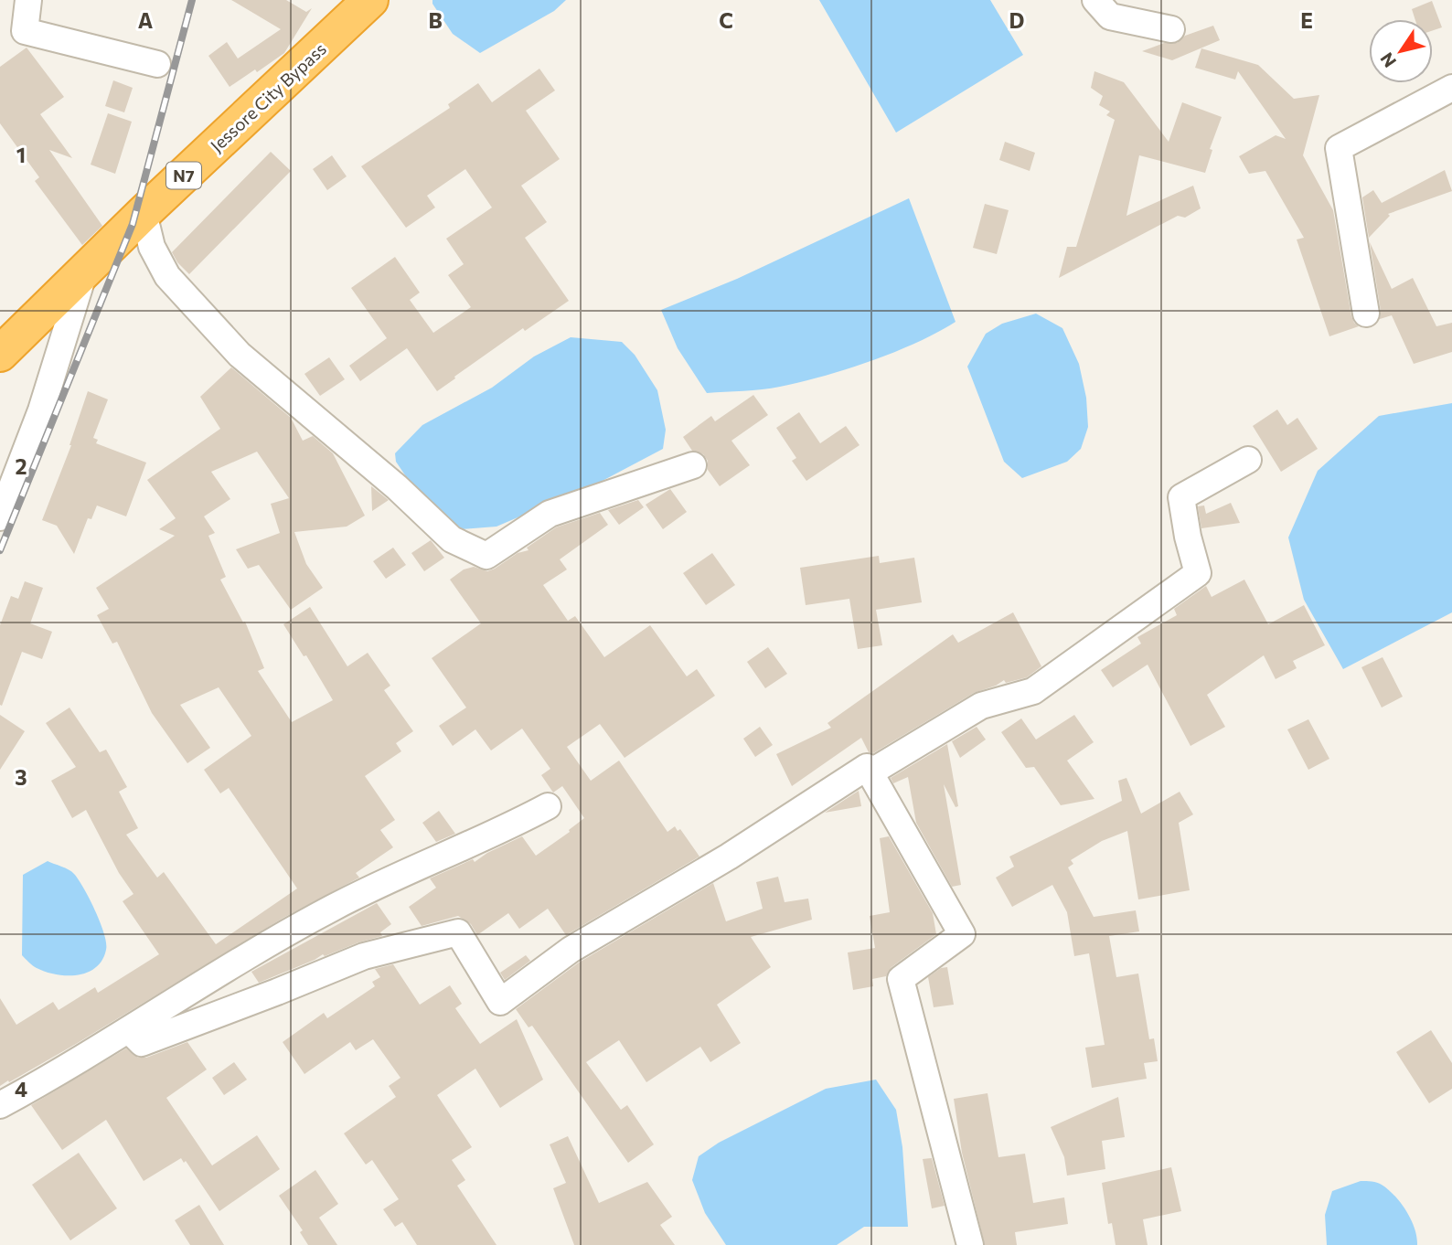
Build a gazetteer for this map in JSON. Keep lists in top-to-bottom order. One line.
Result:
{"streets":{"highway":["Jessore City Bypass","N7"]},"north":"bottom left","grid":{"columns":["A","B","C","D","E"],"rows":["1","2","3","4"]}}
